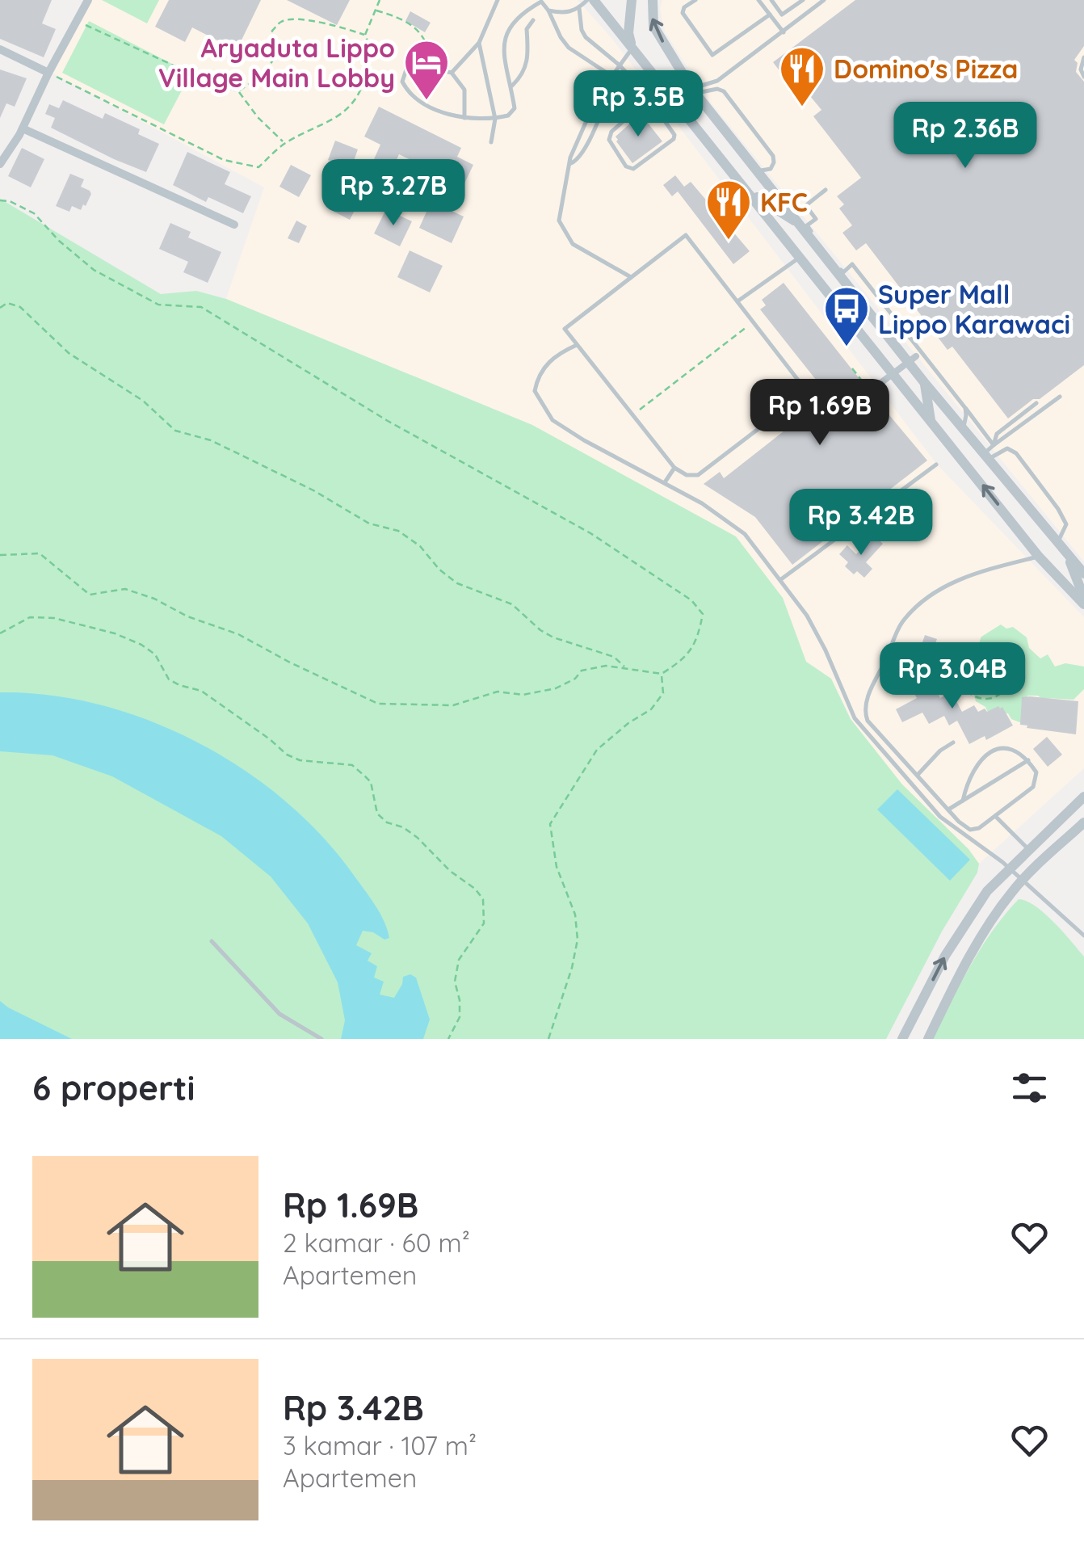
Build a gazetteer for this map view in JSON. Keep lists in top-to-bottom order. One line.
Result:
{"places":{"hotel":["Aryaduta Lippo Village Main Lobby"],"restaurant":["Domino's Pizza","KFC"],"bus stop":["Super Mall Lippo Karawaci"]},"page":{"price":["Rp 3.5B","Rp 2.36B","Rp 3.27B","Rp 1.69B","Rp 3.42B","Rp 3.04B"],"heading":"6 properti","list":[{"name":"Rp 1.69B","note":"2 kamar · 60 m² · Apartemen"},{"name":"Rp 3.42B","note":"3 kamar · 107 m² · Apartemen"}]}}
